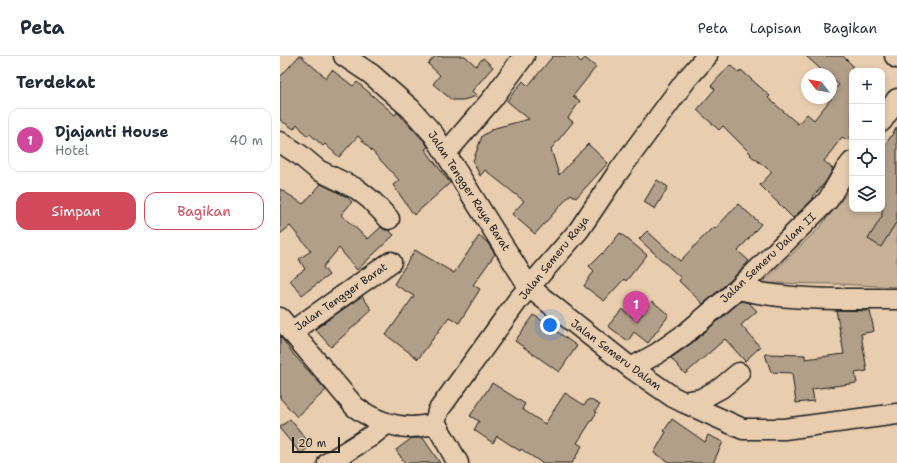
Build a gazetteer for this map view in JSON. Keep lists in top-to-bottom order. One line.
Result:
{"streets":{"street":["Jalan Tengger Raya Barat","Jalan Semeru Raya","Jalan Semeru Dalam II","Jalan Tengger Barat","Jalan Semeru Dalam"]},"crossings":[["Jalan Tengger Raya Barat","Jalan Semeru Raya"],["Jalan Tengger Raya Barat","Jalan Semeru Dalam"],["Jalan Semeru Raya","Jalan Tengger Barat"],["Jalan Semeru Raya","Jalan Semeru Dalam"],["Jalan Semeru Dalam II","Jalan Semeru Dalam"]],"scale_bar":"20 m","north":"top left","page":{"header":"Peta","nav":["Peta","Lapisan","Bagikan"],"heading":"Terdekat","map_buttons":["+","−"],"list":[{"mark":"1","name":"Djajanti House","note":"Hotel","value":"40 m"}],"buttons":["Simpan","Bagikan"],"pins":"1","scale":"20 m"}}
